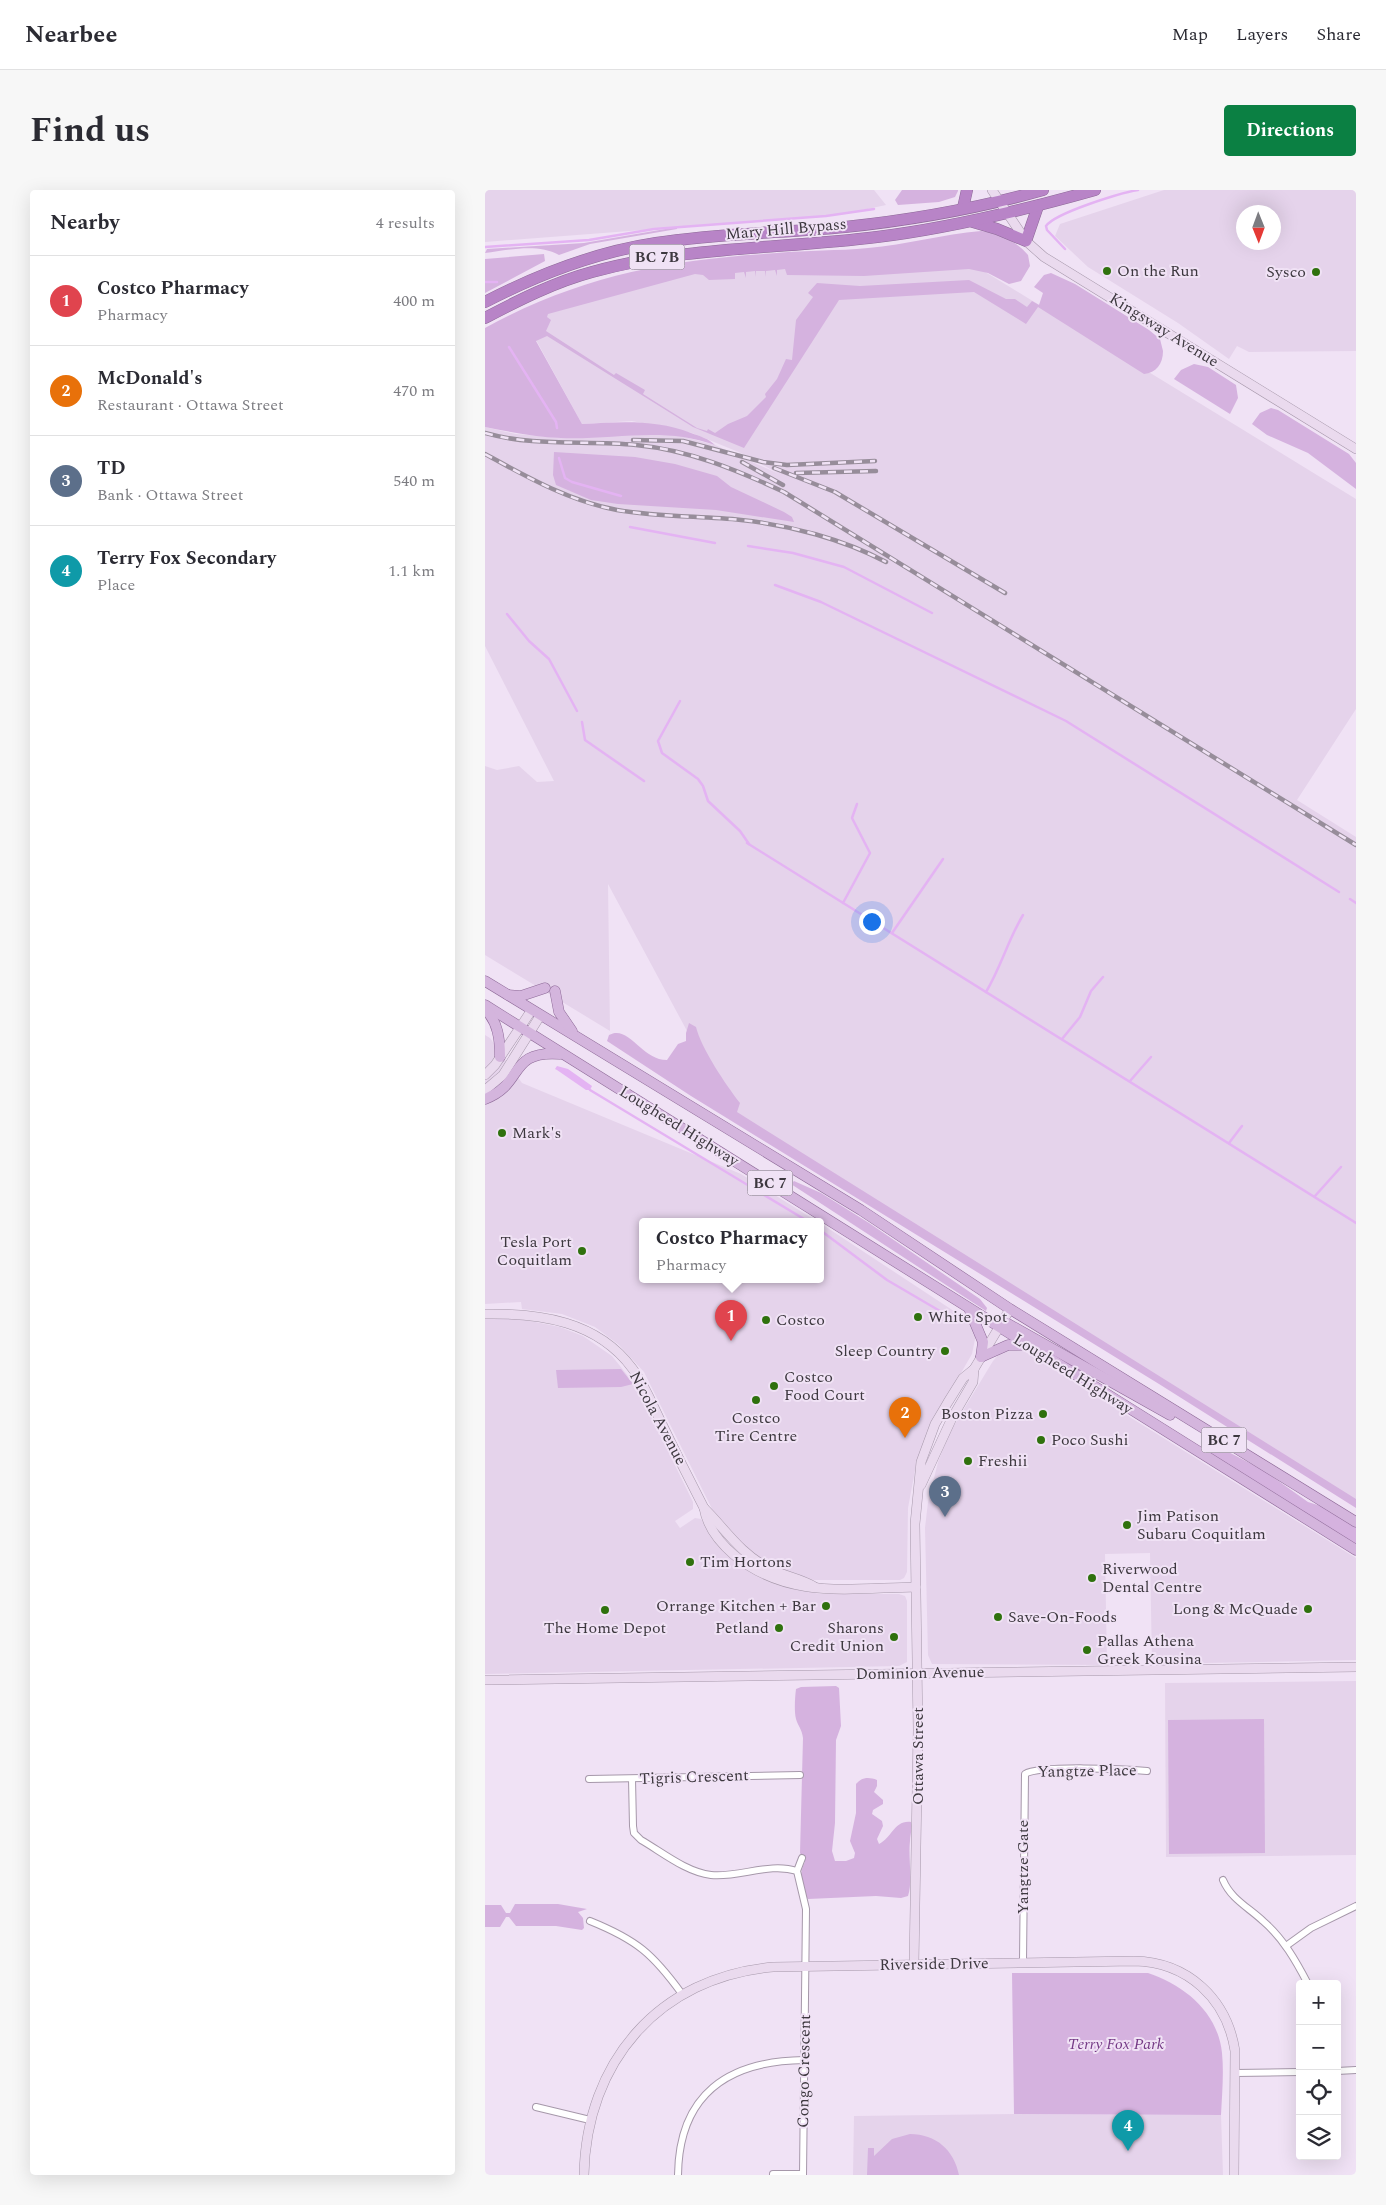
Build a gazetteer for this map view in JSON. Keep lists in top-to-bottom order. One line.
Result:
{"streets":{"highway":["Mary Hill Bypass","BC 7B"],"main road":["Lougheed Highway","BC 7"],"street":["Kingsway Avenue","Nicola Avenue","Dominion Avenue","Ottawa Street","Yangtze Place","Tigris Crescent","Yangtze Gate","Riverside Drive","Congo Crescent"]},"crossings":[["Mary Hill Bypass","Kingsway Avenue"],["Lougheed Highway","Ottawa Street"],["Nicola Avenue","Ottawa Street"],["Dominion Avenue","Ottawa Street"],["Ottawa Street","Riverside Drive"],["Yangtze Place","Yangtze Gate"],["Yangtze Gate","Riverside Drive"],["Riverside Drive","Congo Crescent"]],"parks":["Terry Fox Park"],"places":["On the Run","Sysco","Mark's","Tesla Port Coquitlam","White Spot","Costco","Sleep Country","Costco Food Court","Costco Tire Centre","Boston Pizza","Poco Sushi","Freshii","Jim Patison Subaru Coquitlam","Tim Hortons","Riverwood Dental Centre","Orrange Kitchen + Bar","Long & McQuade","The Home Depot","Save-On-Foods","Petland","Sharons Credit Union","Pallas Athena Greek Kousina"],"north":"bottom","page":{"header":"Nearbee","nav":["Map","Layers","Share"],"title":"Find us","buttons":"Directions","heading":["Nearby","4 results"],"list":[{"mark":"1","name":"Costco Pharmacy","note":"Pharmacy","value":"400 m"},{"mark":"2","name":"McDonald's","note":"Restaurant · Ottawa Street","value":"470 m"},{"mark":"3","name":"TD","note":"Bank · Ottawa Street","value":"540 m"},{"mark":"4","name":"Terry Fox Secondary","note":"Place","value":"1.1 km"}],"popup":["Costco Pharmacy","Pharmacy"],"pins":["1","2","3","4"],"map_buttons":["+","−"]}}
